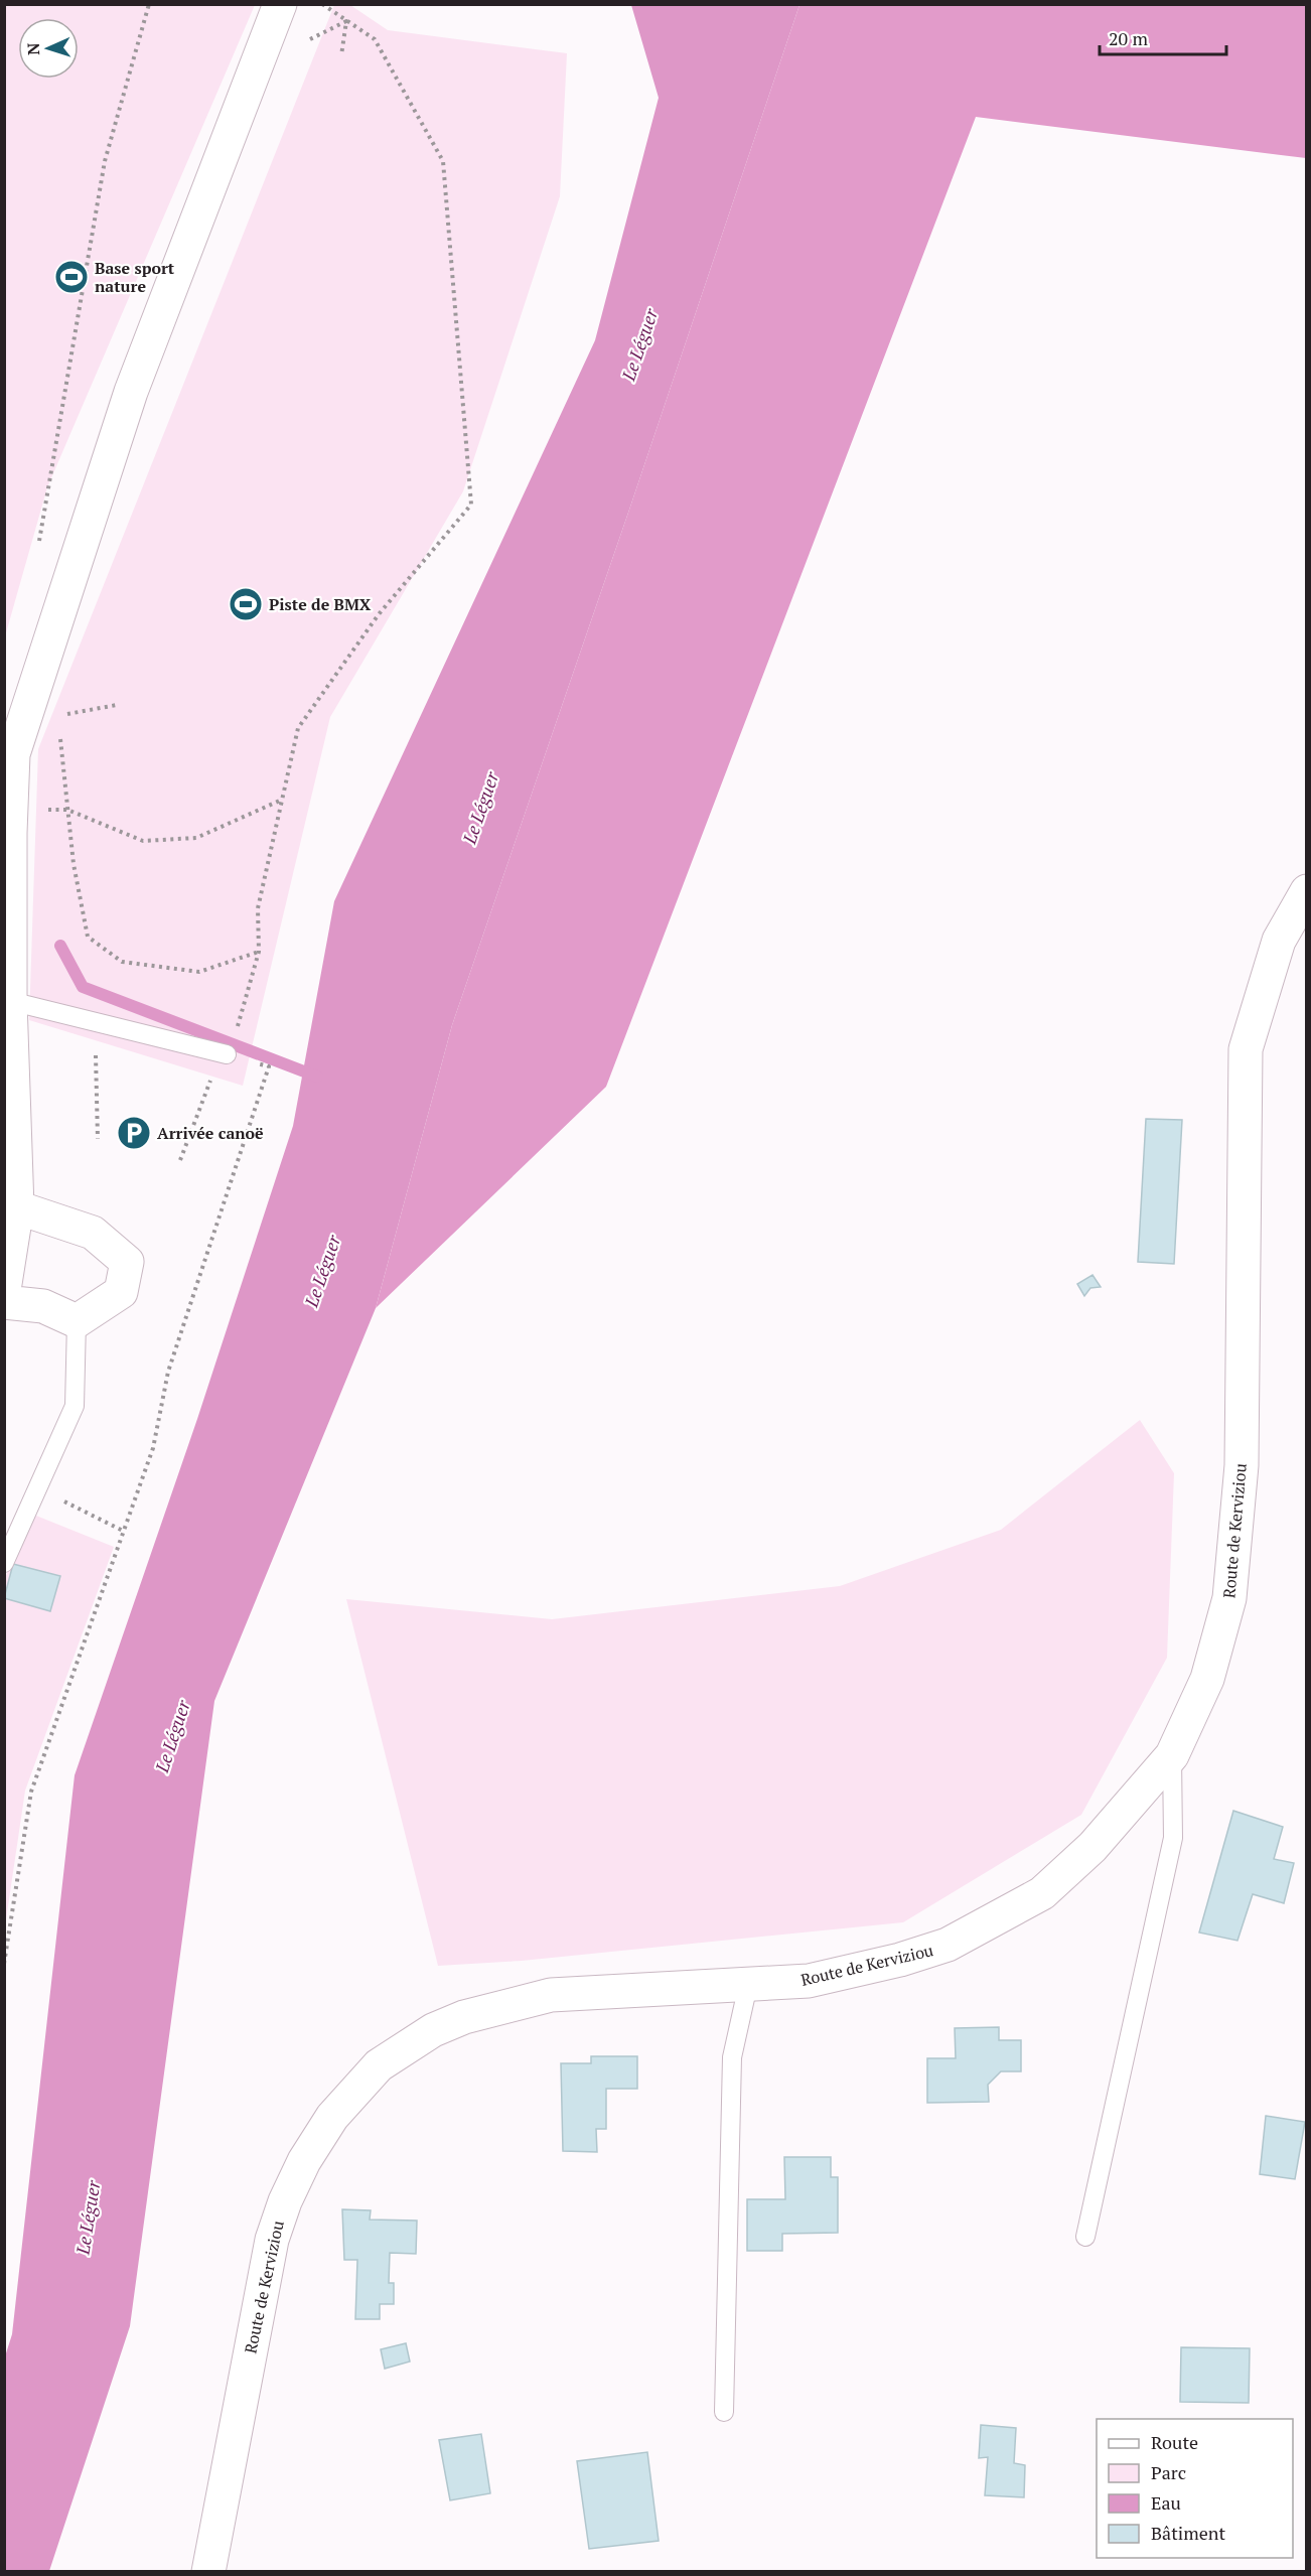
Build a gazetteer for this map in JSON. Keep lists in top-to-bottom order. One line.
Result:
{"streets":{"street":["Route de Kerviziou"]},"water":["Le Léguer"],"places":{"sports":["Base sport nature","Piste de BMX"],"parking":["Arrivée canoë"]},"legend":["Route","Parc","Eau","Bâtiment"],"scale_bar":"20 m","north":"left"}
